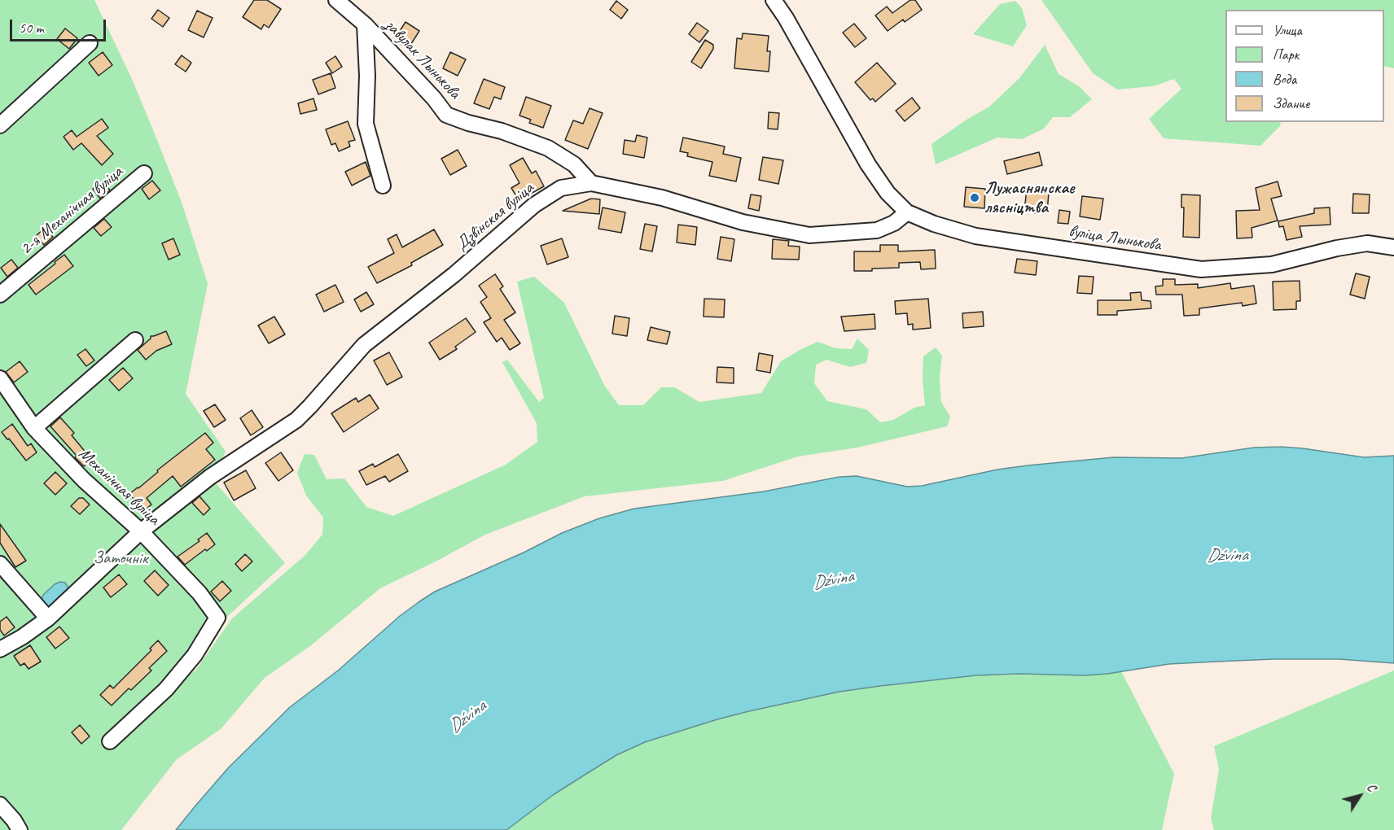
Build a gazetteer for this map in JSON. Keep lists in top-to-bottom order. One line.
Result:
{"streets":{"street":["завулак Лынькова","2-я Механічная вуліца","Дзвінская вуліца","вуліца Лынькова","Механічная вуліца"]},"crossings":[["завулак Лынькова","Дзвінская вуліца"],["Дзвінская вуліца","вуліца Лынькова"],["Дзвінская вуліца","Механічная вуліца"]],"water":["Dźvina"],"parks":["Заточнік"],"places":["Лужаснянскае лясніцтва"],"legend":["Улица","Парк","Вода","Здание"],"scale_bar":"50 m","north":"top right"}
